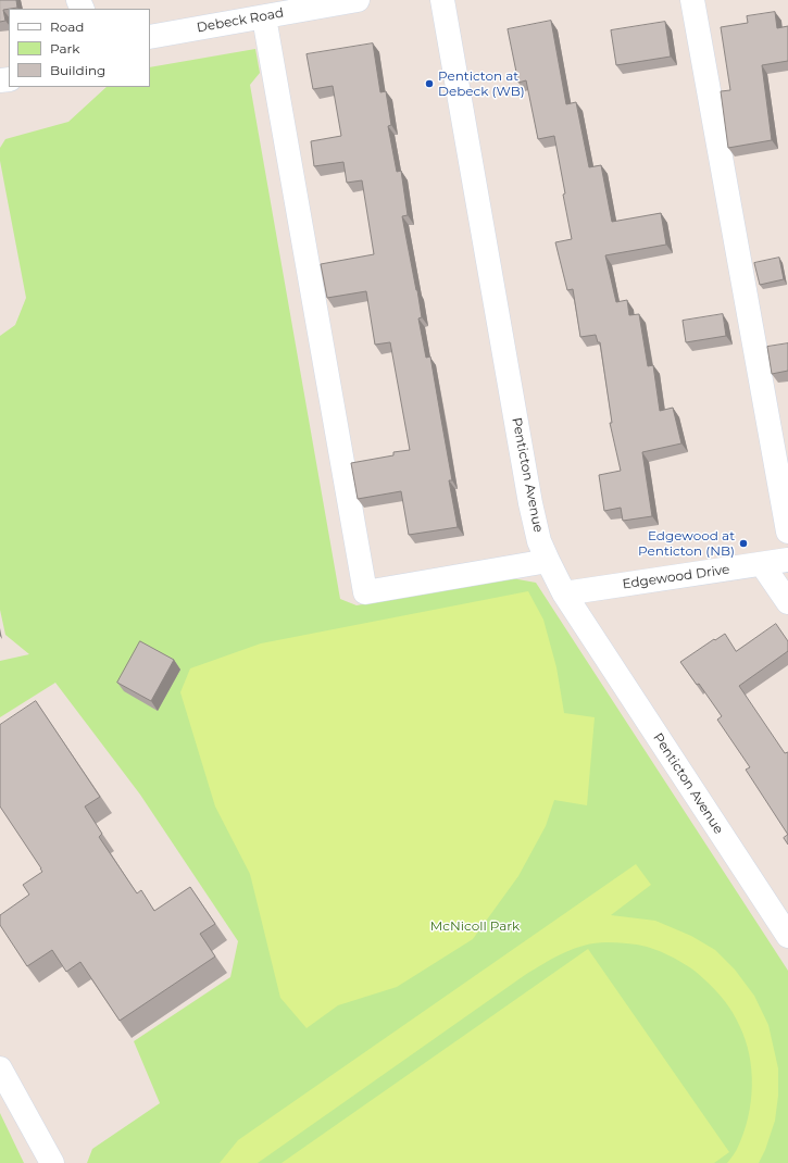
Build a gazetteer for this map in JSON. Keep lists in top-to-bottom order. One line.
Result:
{"streets":{"street":["Debeck Road","Penticton Avenue","Edgewood Drive"]},"crossings":[["Penticton Avenue","Edgewood Drive"]],"parks":["McNicoll Park"],"places":["Penticton at Debeck (WB)","Edgewood at Penticton (NB)"],"legend":["Road","Park","Building"]}
